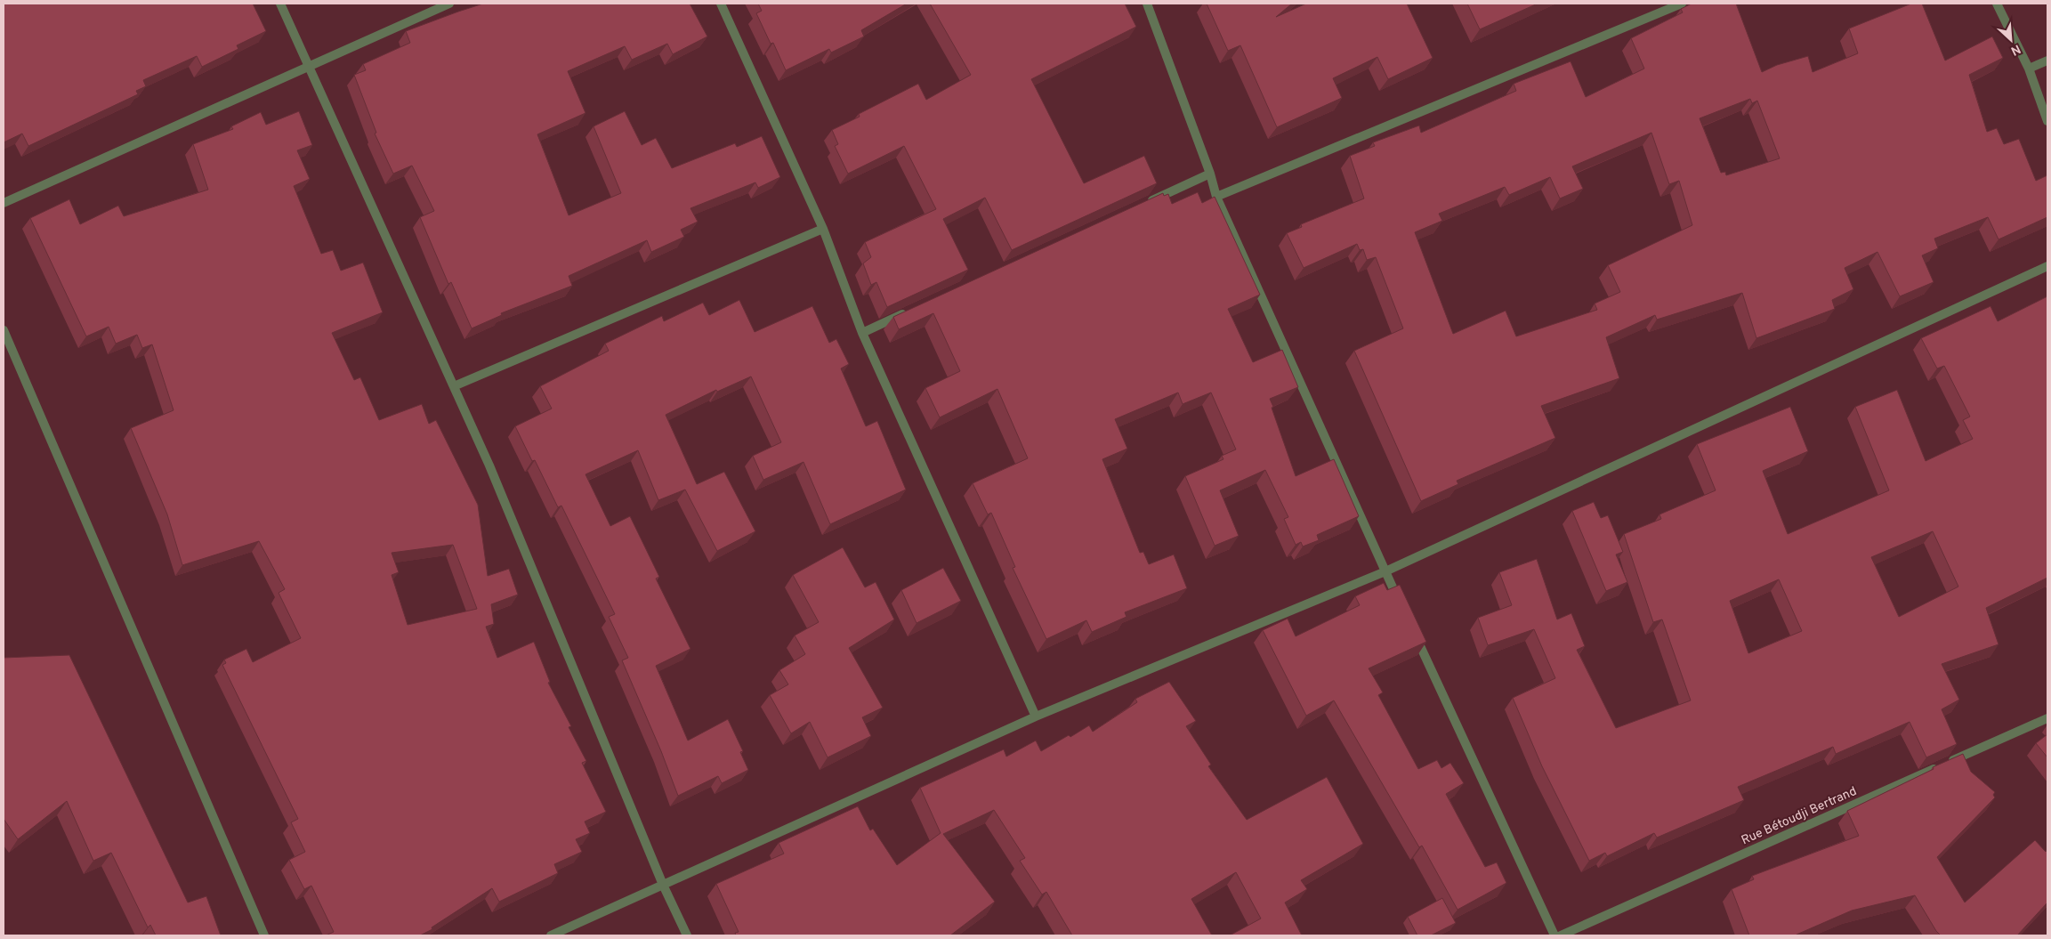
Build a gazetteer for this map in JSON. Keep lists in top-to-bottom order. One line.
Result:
{"streets":{"street":["Rue Bétoudji Bertrand"]},"north":"bottom right"}
